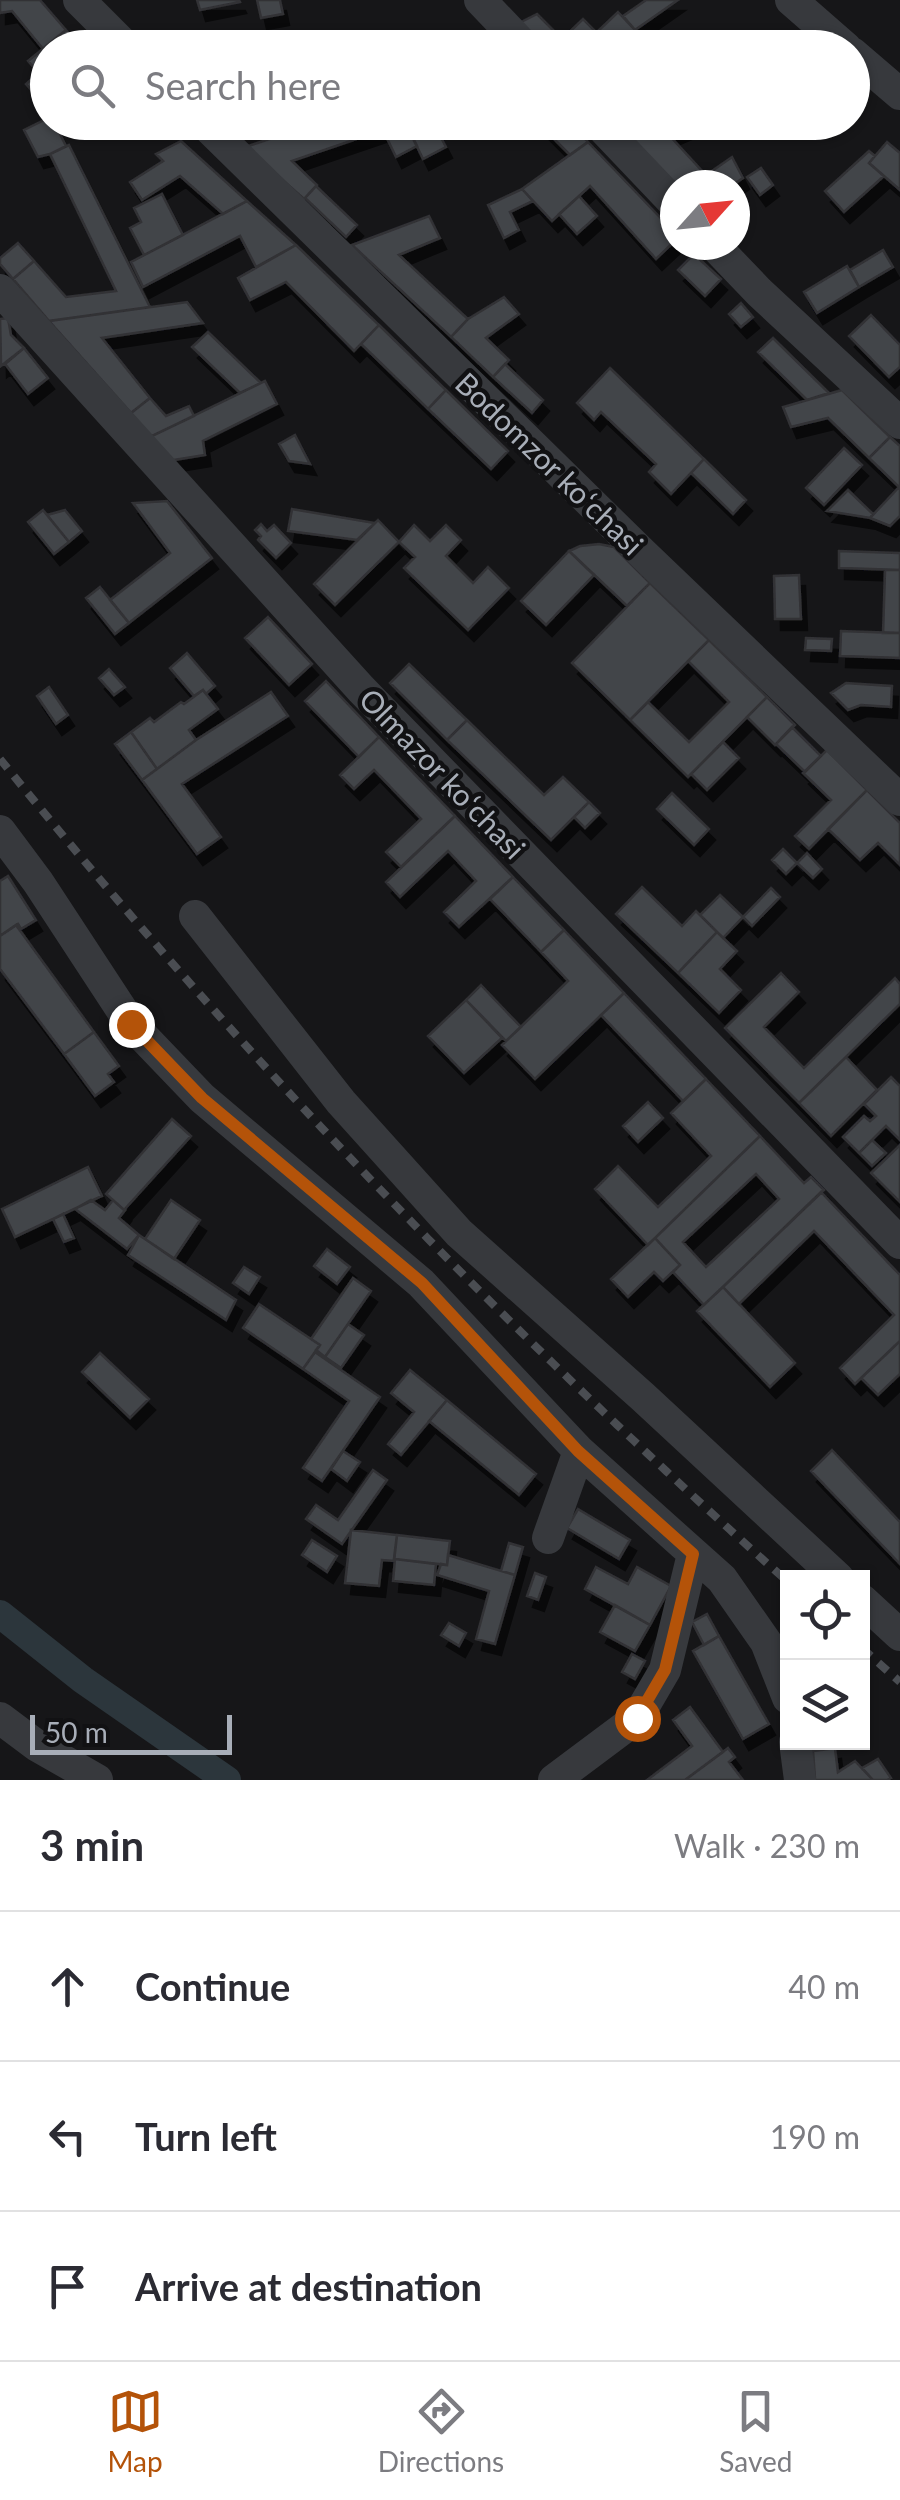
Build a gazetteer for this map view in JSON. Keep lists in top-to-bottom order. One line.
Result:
{"streets":{"street":["Bodomzor koʻchasi","Olmazor koʻchasi"]},"scale_bar":"50 m","north":"top right","page":{"search":"Search here","scale":"50 m","heading":["3 min","Walk · 230 m"],"list":[["Continue","40 m"],["Turn left","190 m"],"Arrive at destination"],"nav":["Map","Directions","Saved"]}}
